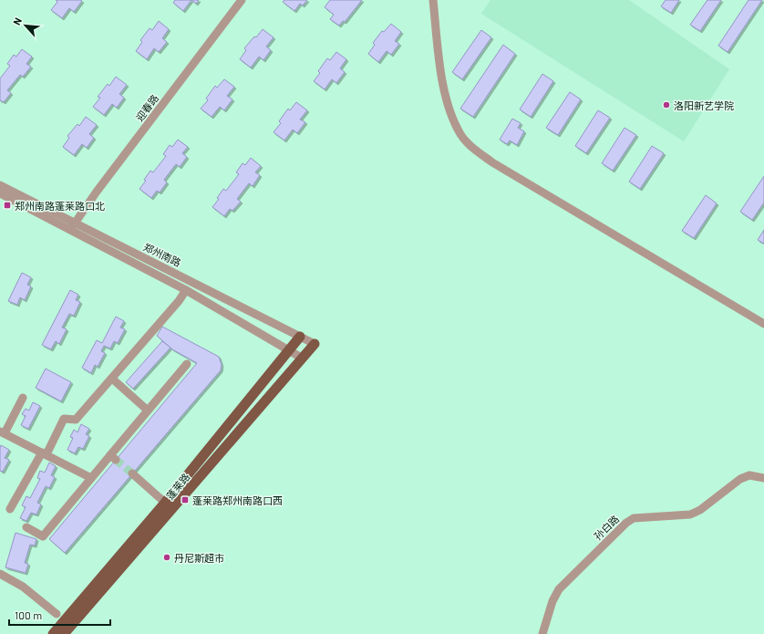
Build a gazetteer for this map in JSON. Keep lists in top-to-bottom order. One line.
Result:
{"streets":{"main road":["蓬莱路"],"street":["迎春路","郑州南路","孙白路"]},"crossings":[["迎春路","郑州南路"],["郑州南路","蓬莱路"]],"places":{"other":["洛阳新艺学院","丹尼斯超市"],"transit":["郑州南路蓬莱路口北","蓬莱路郑州南路口西"]},"scale_bar":"100 m","north":"top left"}
